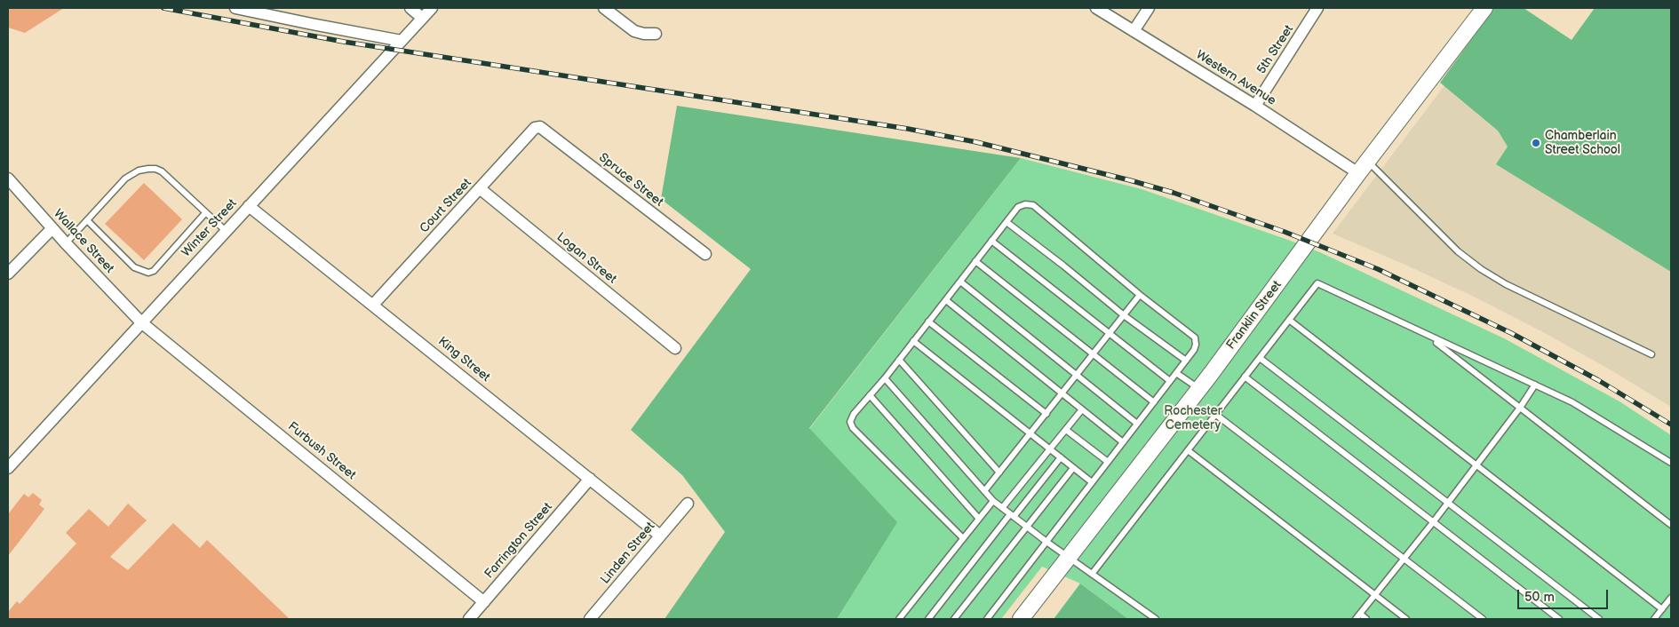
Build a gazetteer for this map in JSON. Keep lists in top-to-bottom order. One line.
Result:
{"streets":{"street":["5th Street","Western Avenue","Spruce Street","Court Street","Winter Street","Wallace Street","Logan Street","Franklin Street","King Street","Furbush Street","Farrington Street","Linden Street"]},"crossings":[["5th Street","Western Avenue"],["Western Avenue","Franklin Street"],["Spruce Street","Court Street"],["Court Street","Logan Street"],["Court Street","King Street"],["Winter Street","Wallace Street"],["Winter Street","King Street"],["Winter Street","Furbush Street"],["Wallace Street","Furbush Street"],["King Street","Farrington Street"],["King Street","Linden Street"],["Furbush Street","Farrington Street"]],"parks":["Rochester Cemetery"],"places":["Chamberlain Street School"],"scale_bar":"50 m"}
